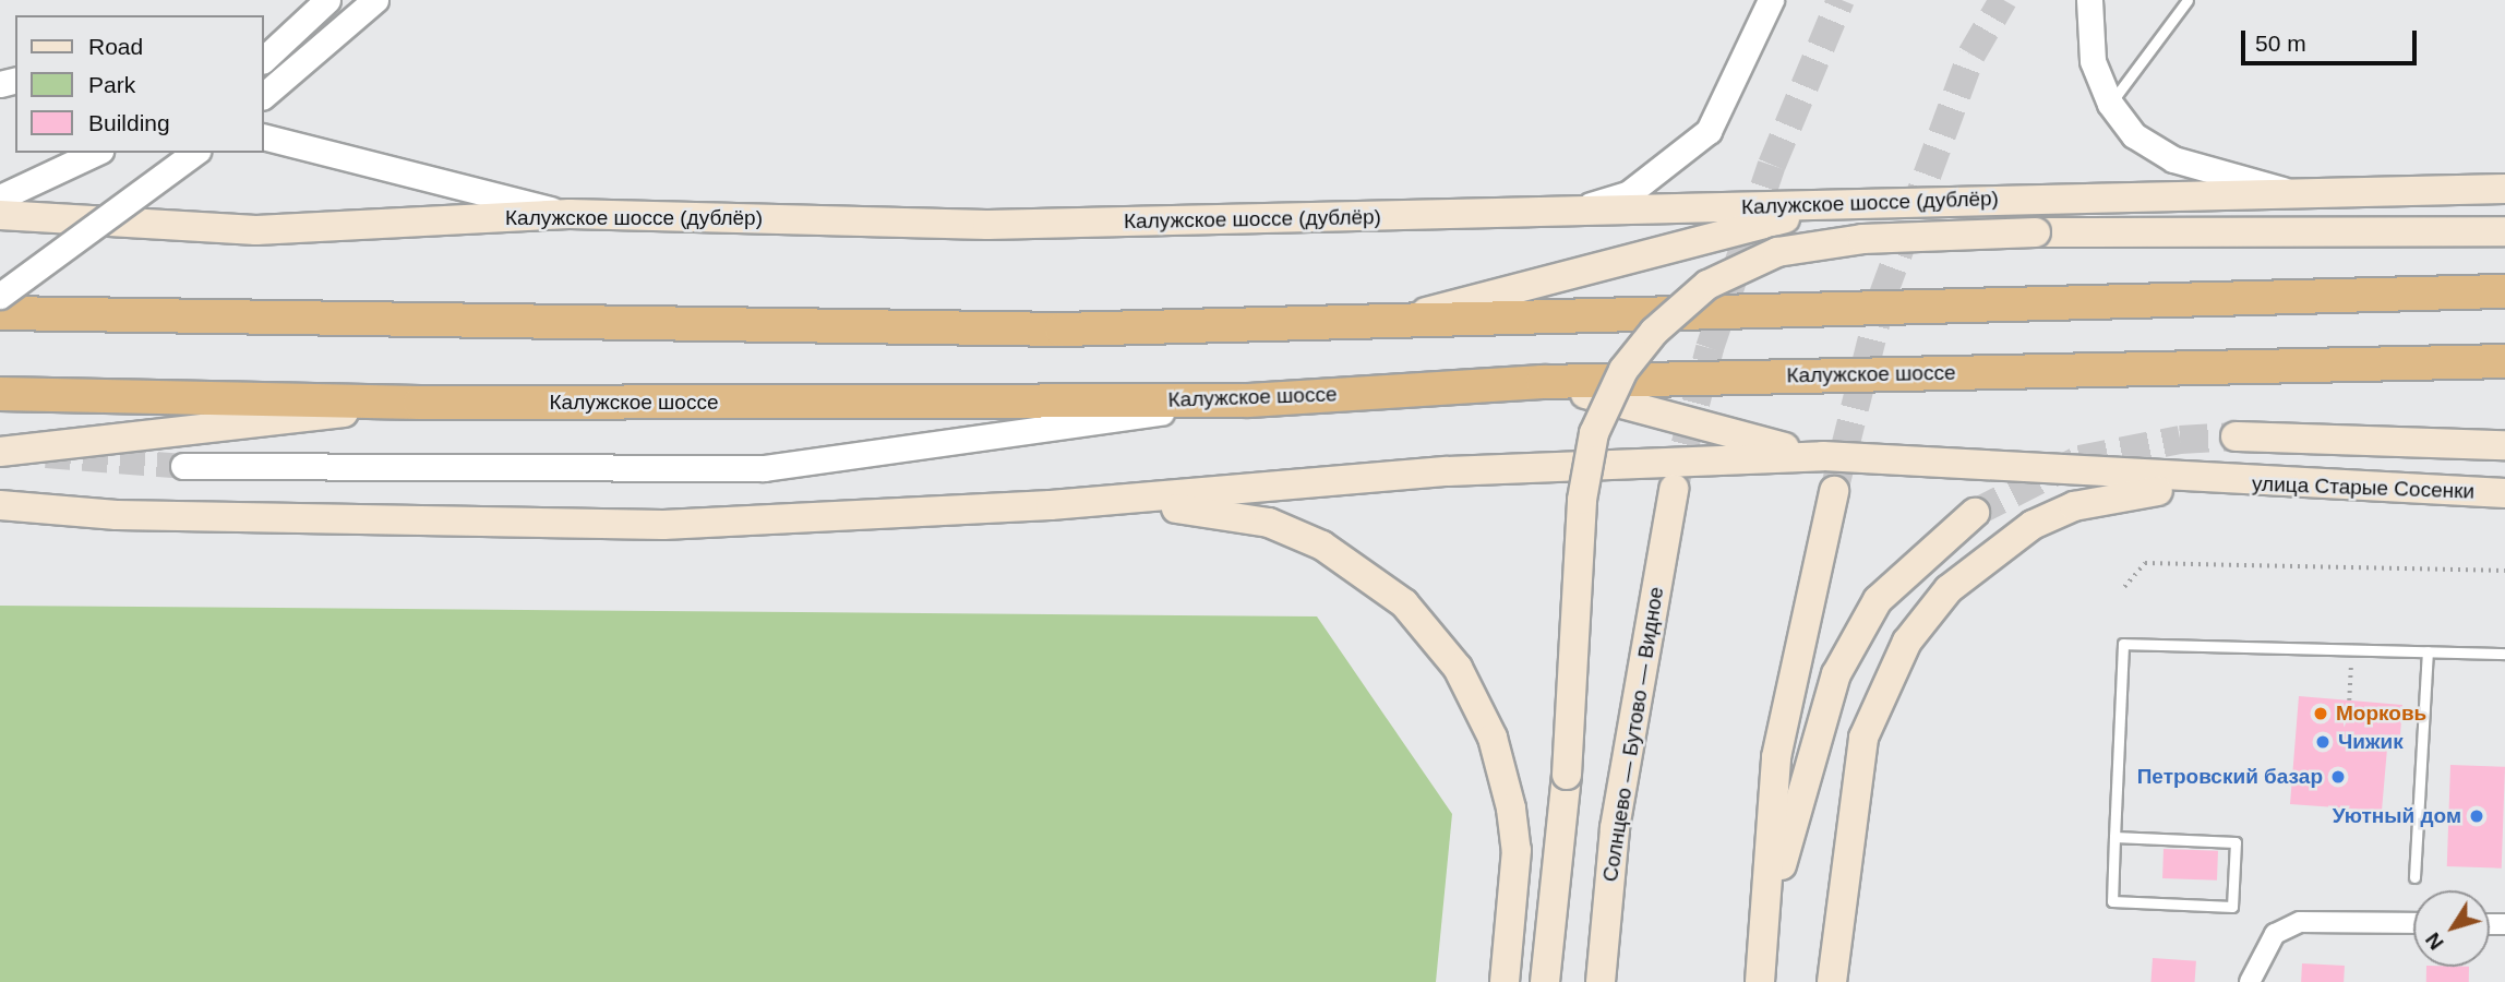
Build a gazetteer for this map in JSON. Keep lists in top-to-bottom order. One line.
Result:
{"streets":{"highway":["Калужское шоссе"],"main road":["Калужское шоссе (дублёр)","улица Старые Сосенки","Солнцево — Бутово — Видное"]},"places":["Морковь","Чижик","Петровский базар","Уютный дом"],"legend":["Road","Park","Building"],"scale_bar":"50 m","north":"bottom left"}
